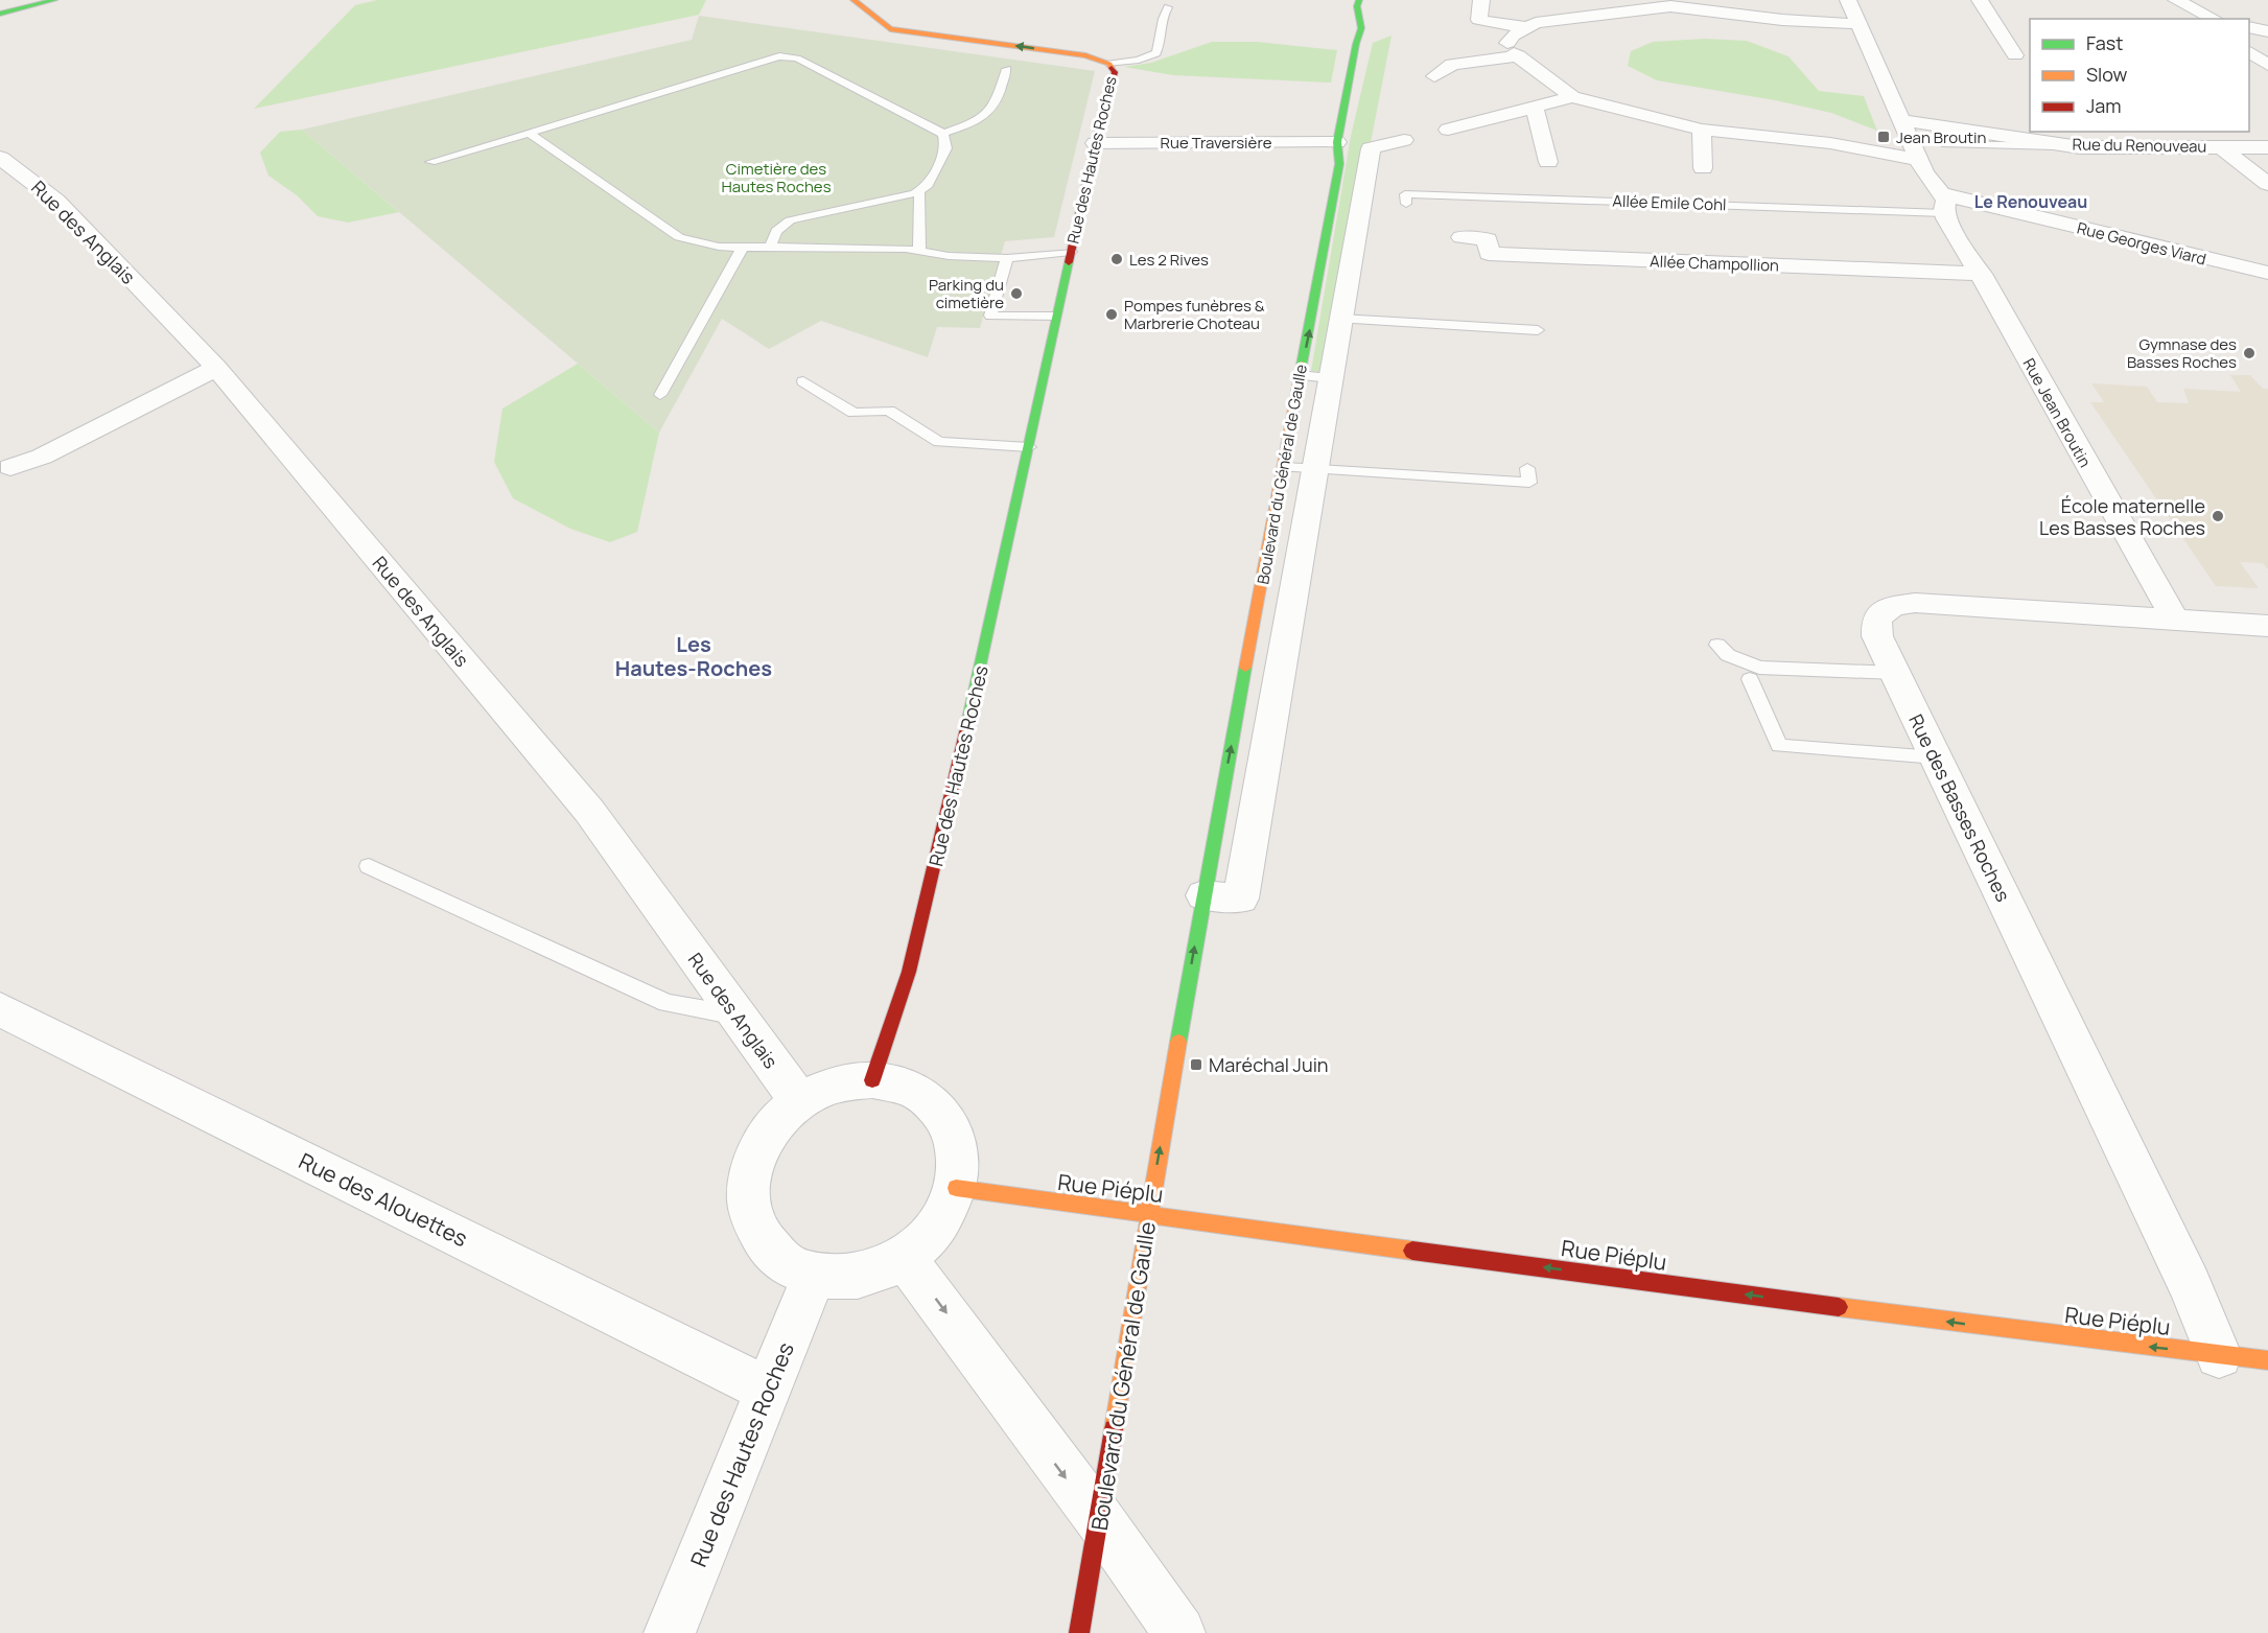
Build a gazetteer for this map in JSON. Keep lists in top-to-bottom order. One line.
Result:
{"streets":{"street":["Rue Traversière","Rue du Renouveau","Rue des Hautes Roches","Rue des Anglais","Rue Georges Viard","Allée Champollion","Rue Jean Broutin","Boulevard du Général de Gaulle","Rue des Basses Roches","Rue Piéplu","Rue des Alouettes"],"lane":["Allée Emile Cohl"]},"crossings":[["Rue Traversière","Rue des Hautes Roches"],["Rue Traversière","Boulevard du Général de Gaulle"],["Rue du Renouveau","Rue Jean Broutin"],["Rue des Hautes Roches","Rue des Anglais"],["Rue des Hautes Roches","Rue Piéplu"],["Rue des Hautes Roches","Rue des Alouettes"],["Allée Emile Cohl","Rue Georges Viard"],["Allée Emile Cohl","Rue Jean Broutin"],["Rue des Anglais","Rue Piéplu"],["Rue Georges Viard","Rue Jean Broutin"],["Allée Champollion","Rue Jean Broutin"],["Rue Jean Broutin","Rue des Basses Roches"],["Boulevard du Général de Gaulle","Rue Piéplu"],["Rue des Basses Roches","Rue Piéplu"]],"one_way":["Rue Piéplu"],"districts":["Le Renouveau","Les Hautes-Roches"],"parks":["Cimetière des Hautes Roches"],"places":{"transit":["Jean Broutin","Maréchal Juin"],"other":["Les 2 Rives","Parking du cimetière","Pompes funèbres & Marbrerie Choteau","Gymnase des Basses Roches","École maternelle Les Basses Roches"]},"legend":["Fast","Slow","Jam"]}
